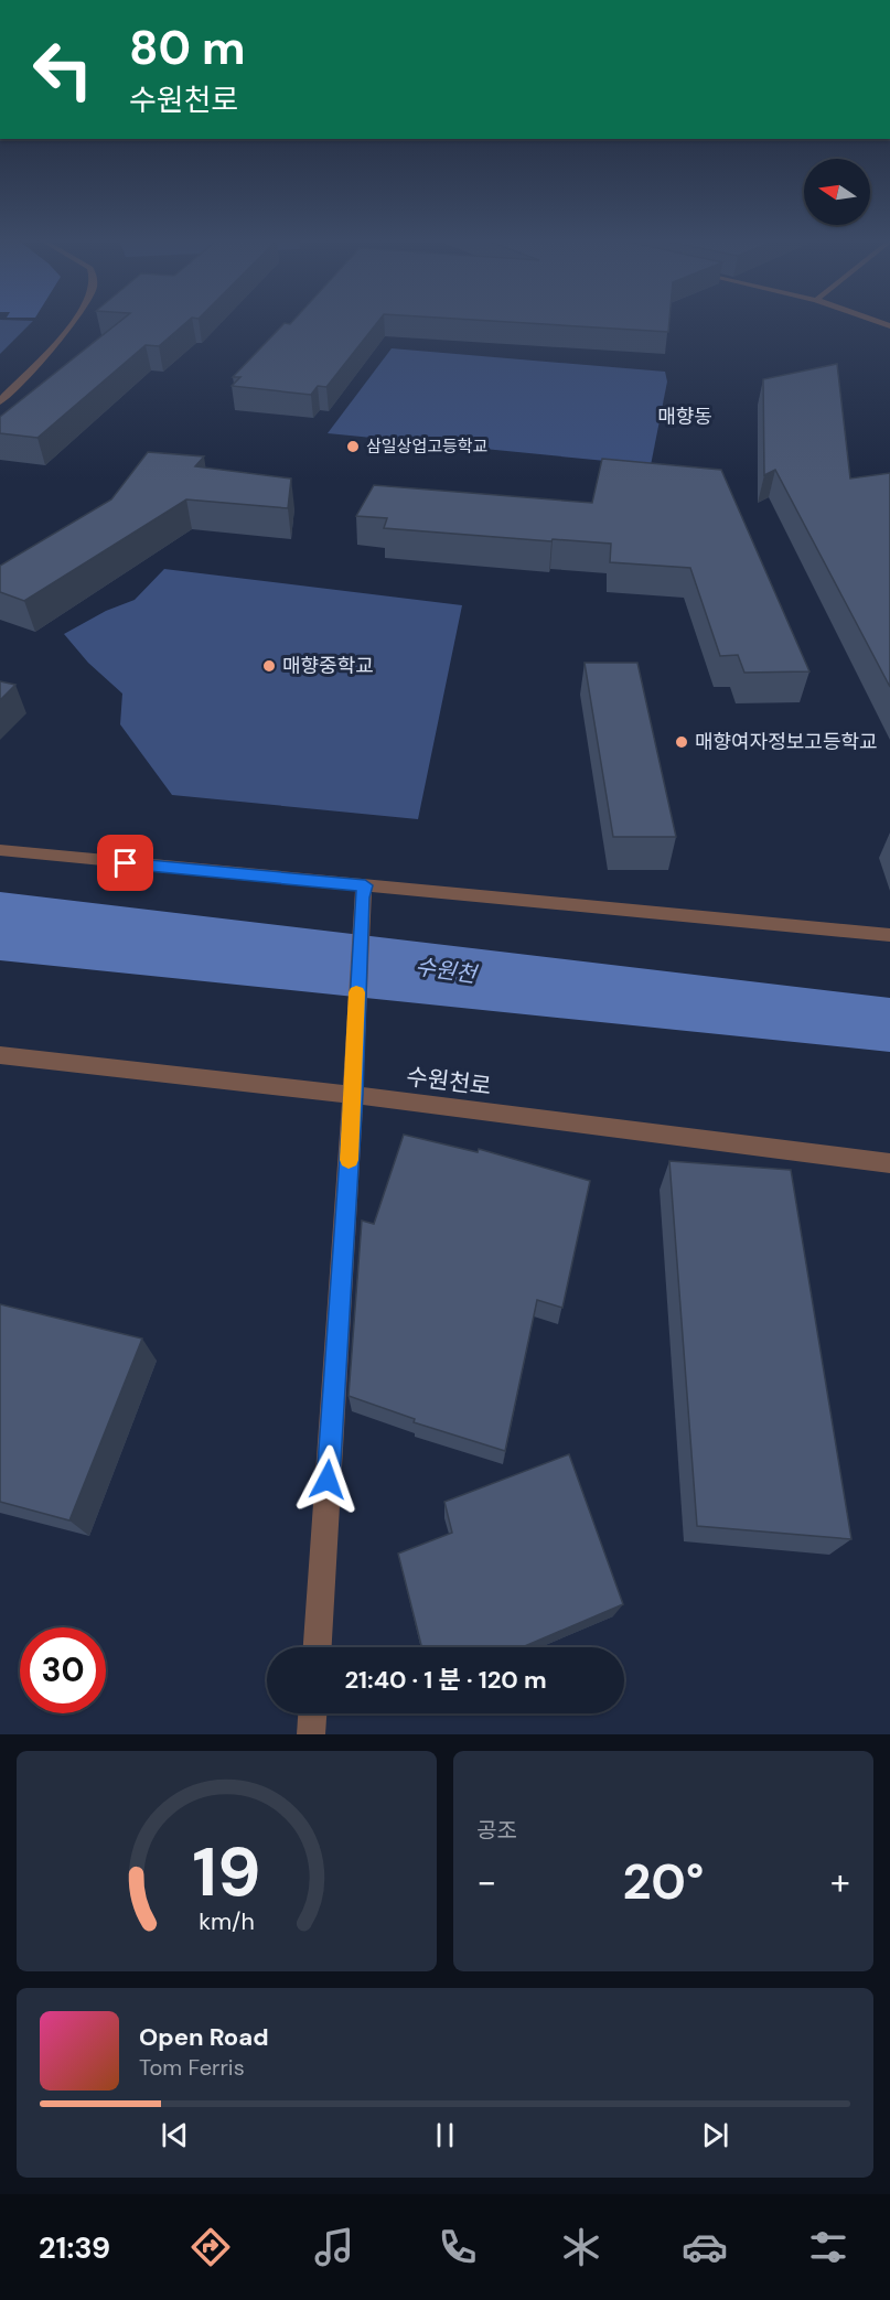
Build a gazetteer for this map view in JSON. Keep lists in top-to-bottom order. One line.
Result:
{"streets":{"street":["수원천로"]},"districts":["매향동"],"water":["수원천"],"places":["삼일상업고등학교","매향중학교","매향여자정보고등학교"],"north":"left","page":{"turn":["80 m","수원천로"],"limit":"30","trip":"21:40 · 1 분 · 120 m","tile":"공조","heat":["−","20°","+"],"song":["Open Road","Tom Ferris"],"tabs":"21:39","gauge":["19","km/h"]}}
